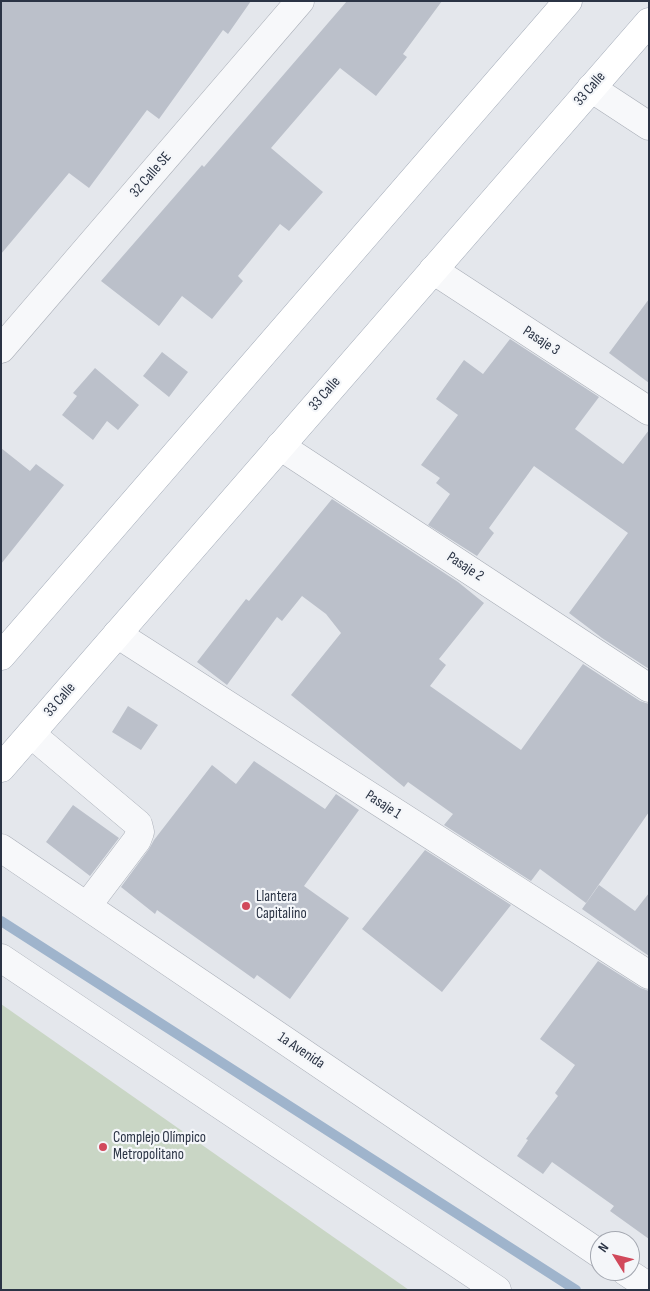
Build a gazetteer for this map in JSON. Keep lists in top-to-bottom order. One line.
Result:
{"streets":{"main road":["33 Calle"],"street":["32 Calle SE","Pasaje 3","Pasaje 2","Pasaje 1","1a Avenida"]},"crossings":[["33 Calle","Pasaje 3"],["33 Calle","Pasaje 2"],["33 Calle","Pasaje 1"]],"places":["Llantera Capitalino","Complejo Olímpico Metropolitano"],"north":"top left"}
